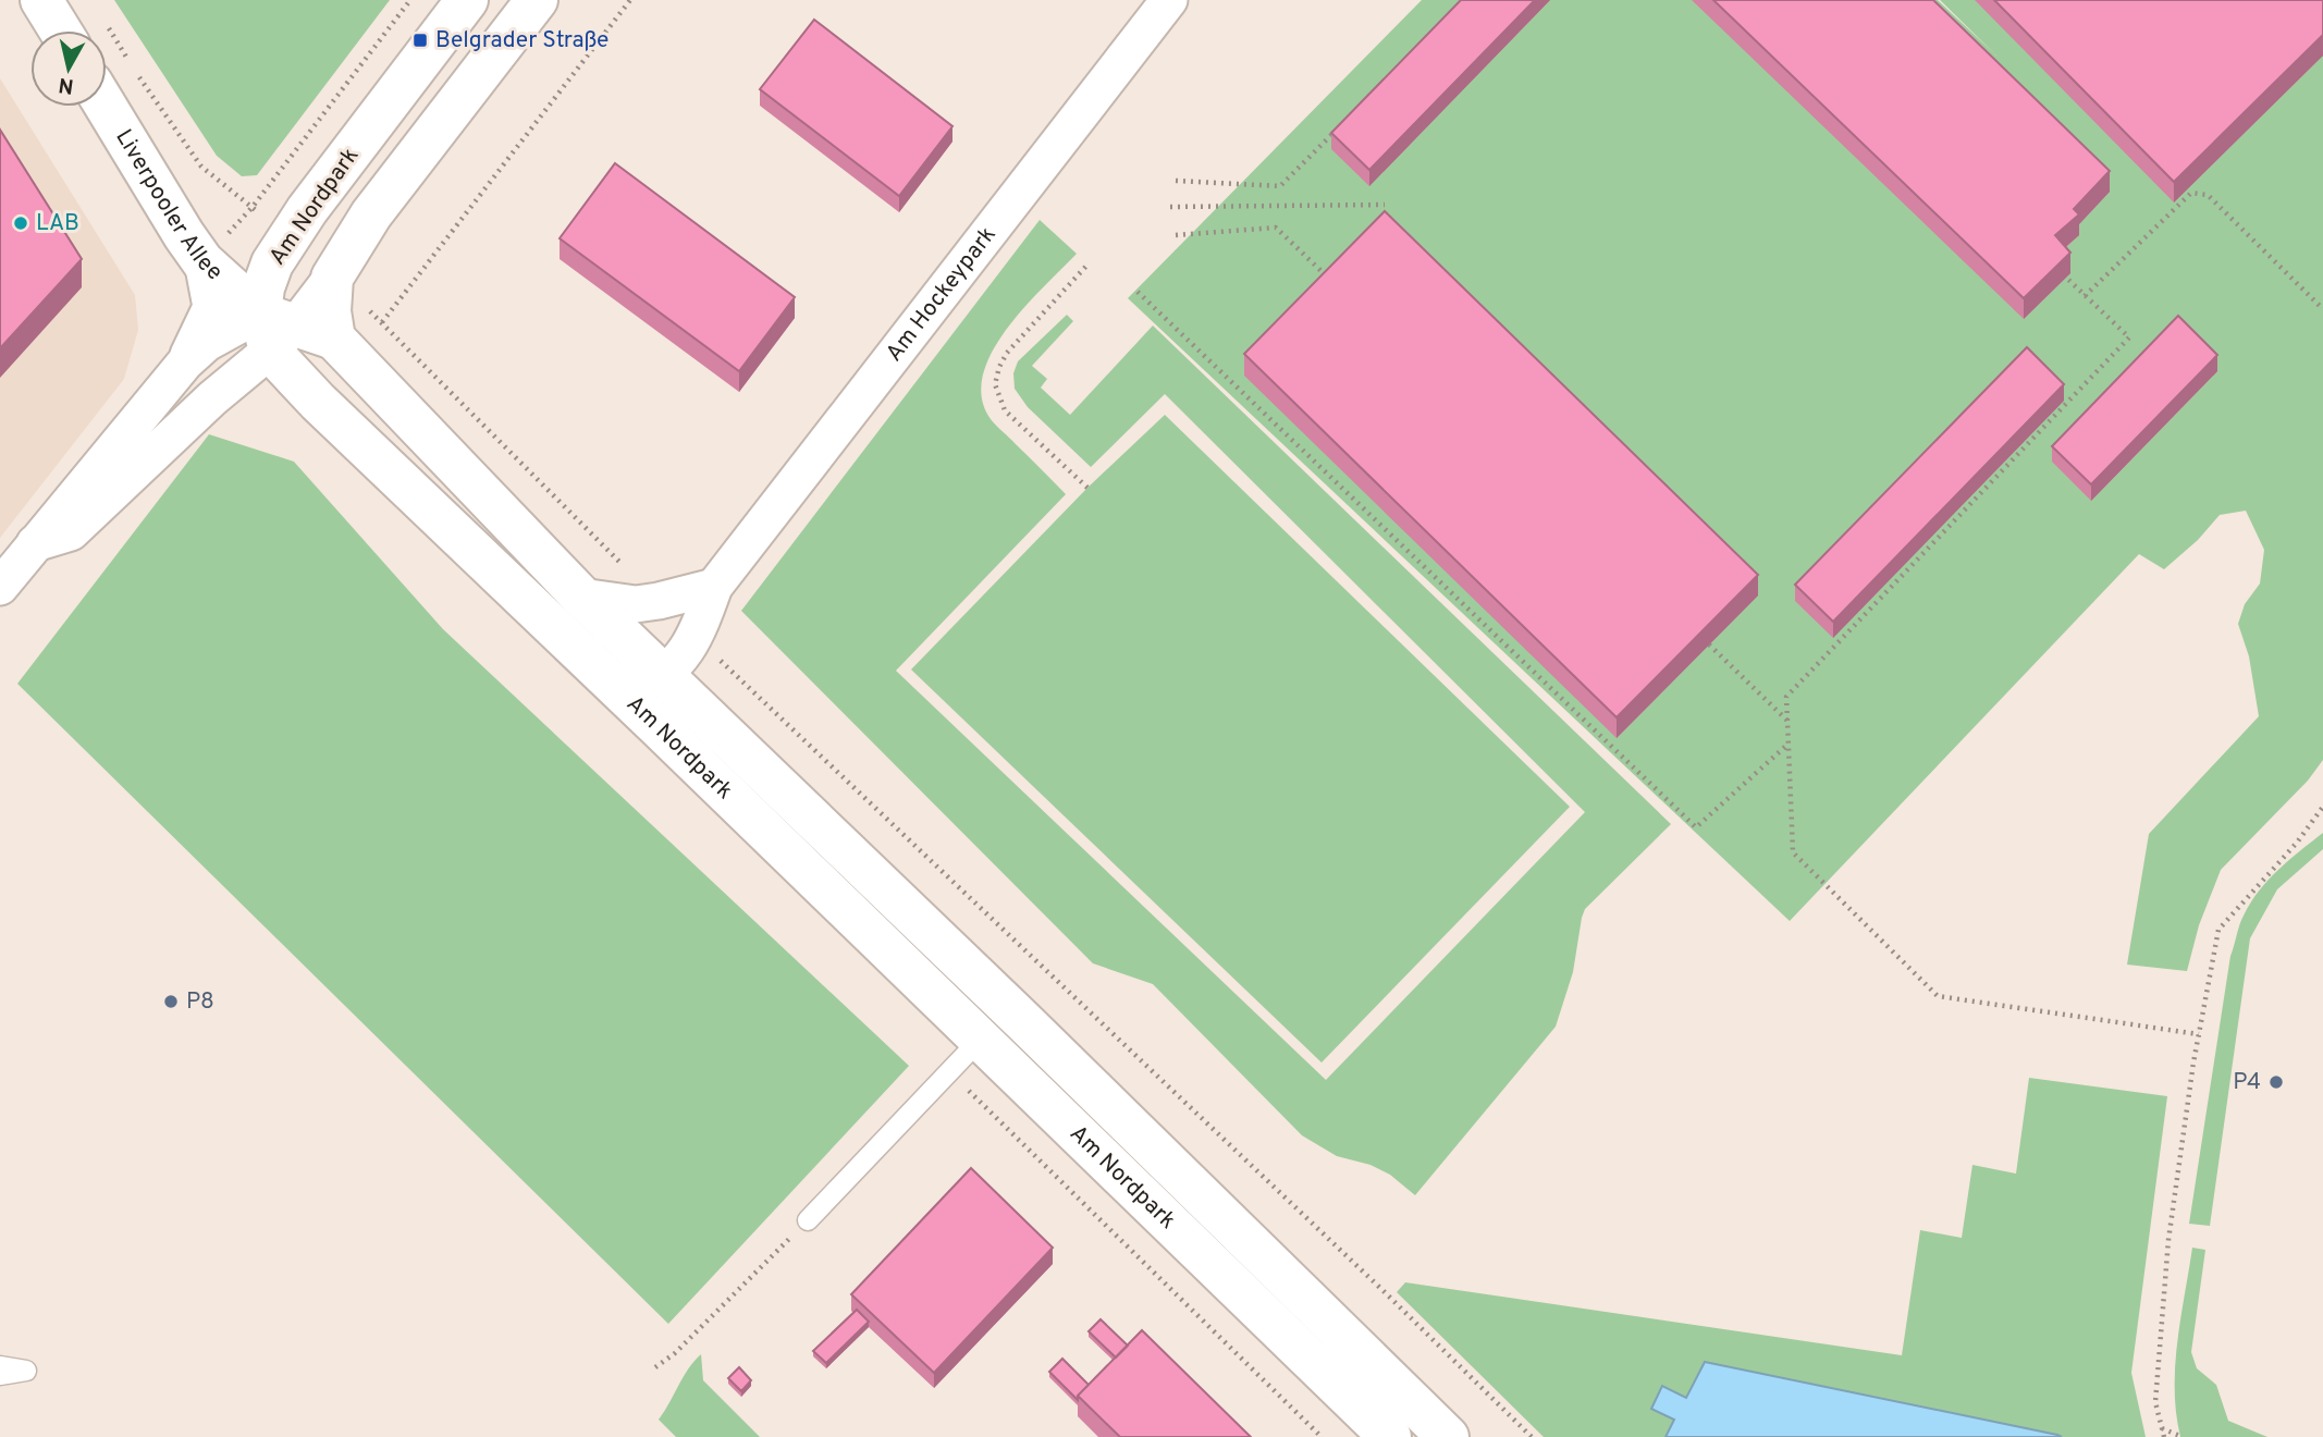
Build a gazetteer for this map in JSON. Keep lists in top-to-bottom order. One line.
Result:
{"streets":{"street":["Liverpooler Allee","Am Nordpark","Am Hockeypark"]},"crossings":[["Liverpooler Allee","Am Nordpark"],["Am Nordpark","Am Hockeypark"]],"places":{"transit":["Belgrader Straße"],"other":["LAB","P8","P4"]},"north":"bottom"}
